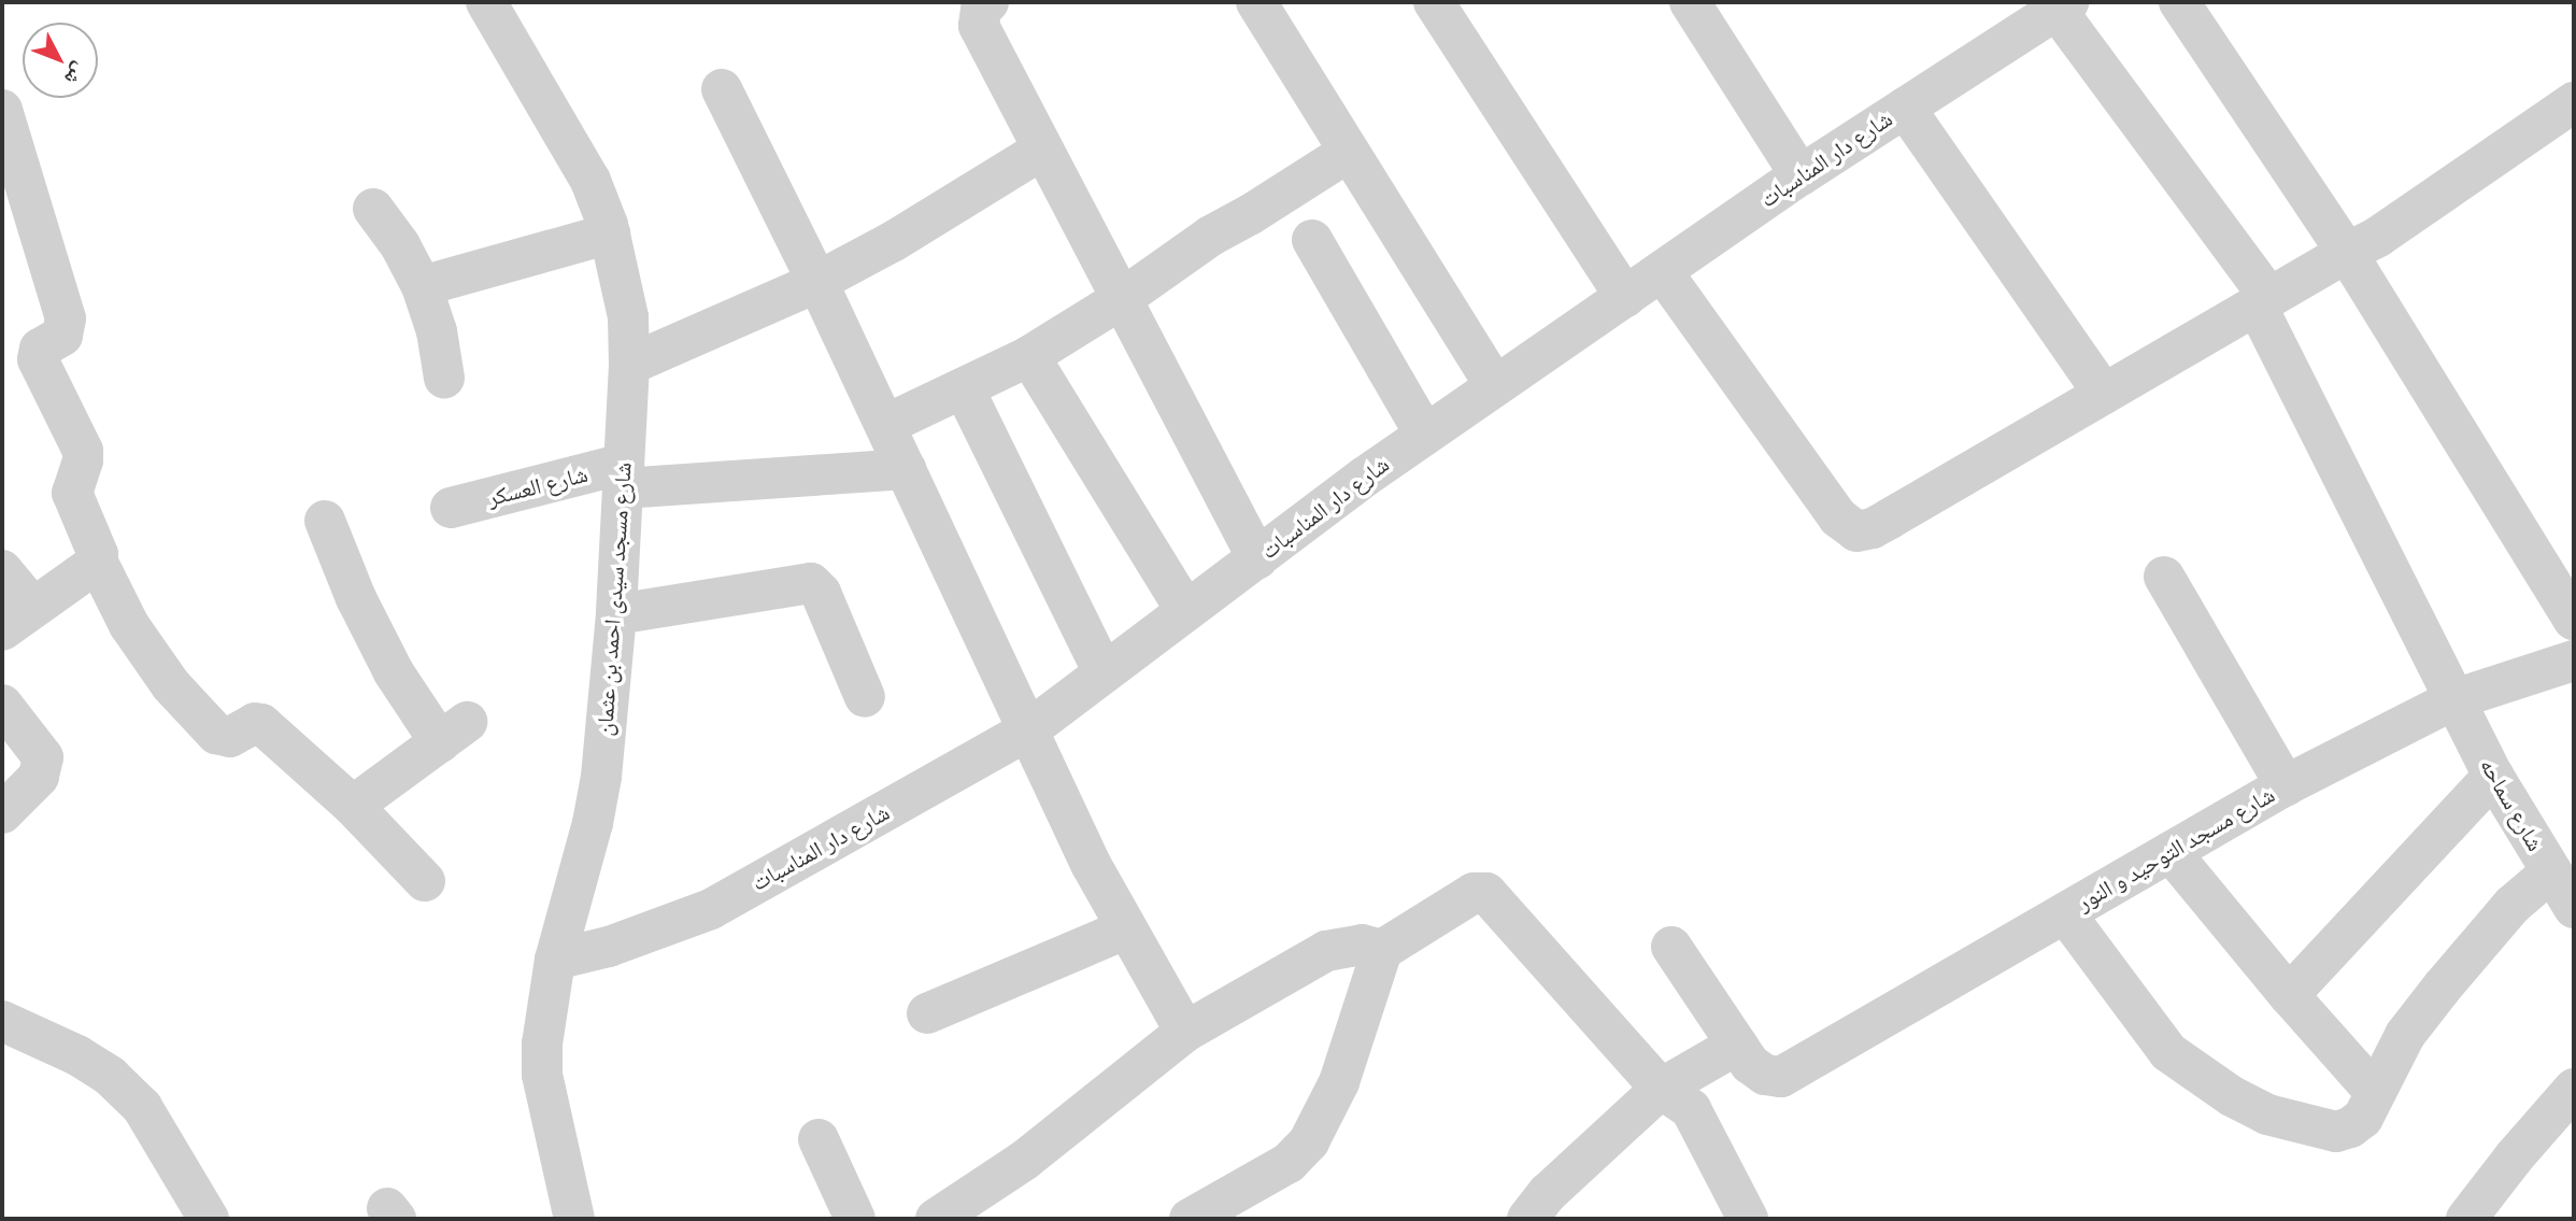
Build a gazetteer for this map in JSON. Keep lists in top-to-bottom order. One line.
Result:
{"streets":{"street":["شارع دار المناسبات","شارع العسكر","شارع مسجد سيدى احمد بن عثمان","شارع سماحه","شارع مسجد التوحيد و النور"]},"crossings":[["شارع دار المناسبات","شارع مسجد سيدى احمد بن عثمان"],["شارع دار المناسبات","شارع سماحه"],["شارع العسكر","شارع مسجد سيدى احمد بن عثمان"],["شارع سماحه","شارع مسجد التوحيد و النور"]],"north":"bottom right"}
